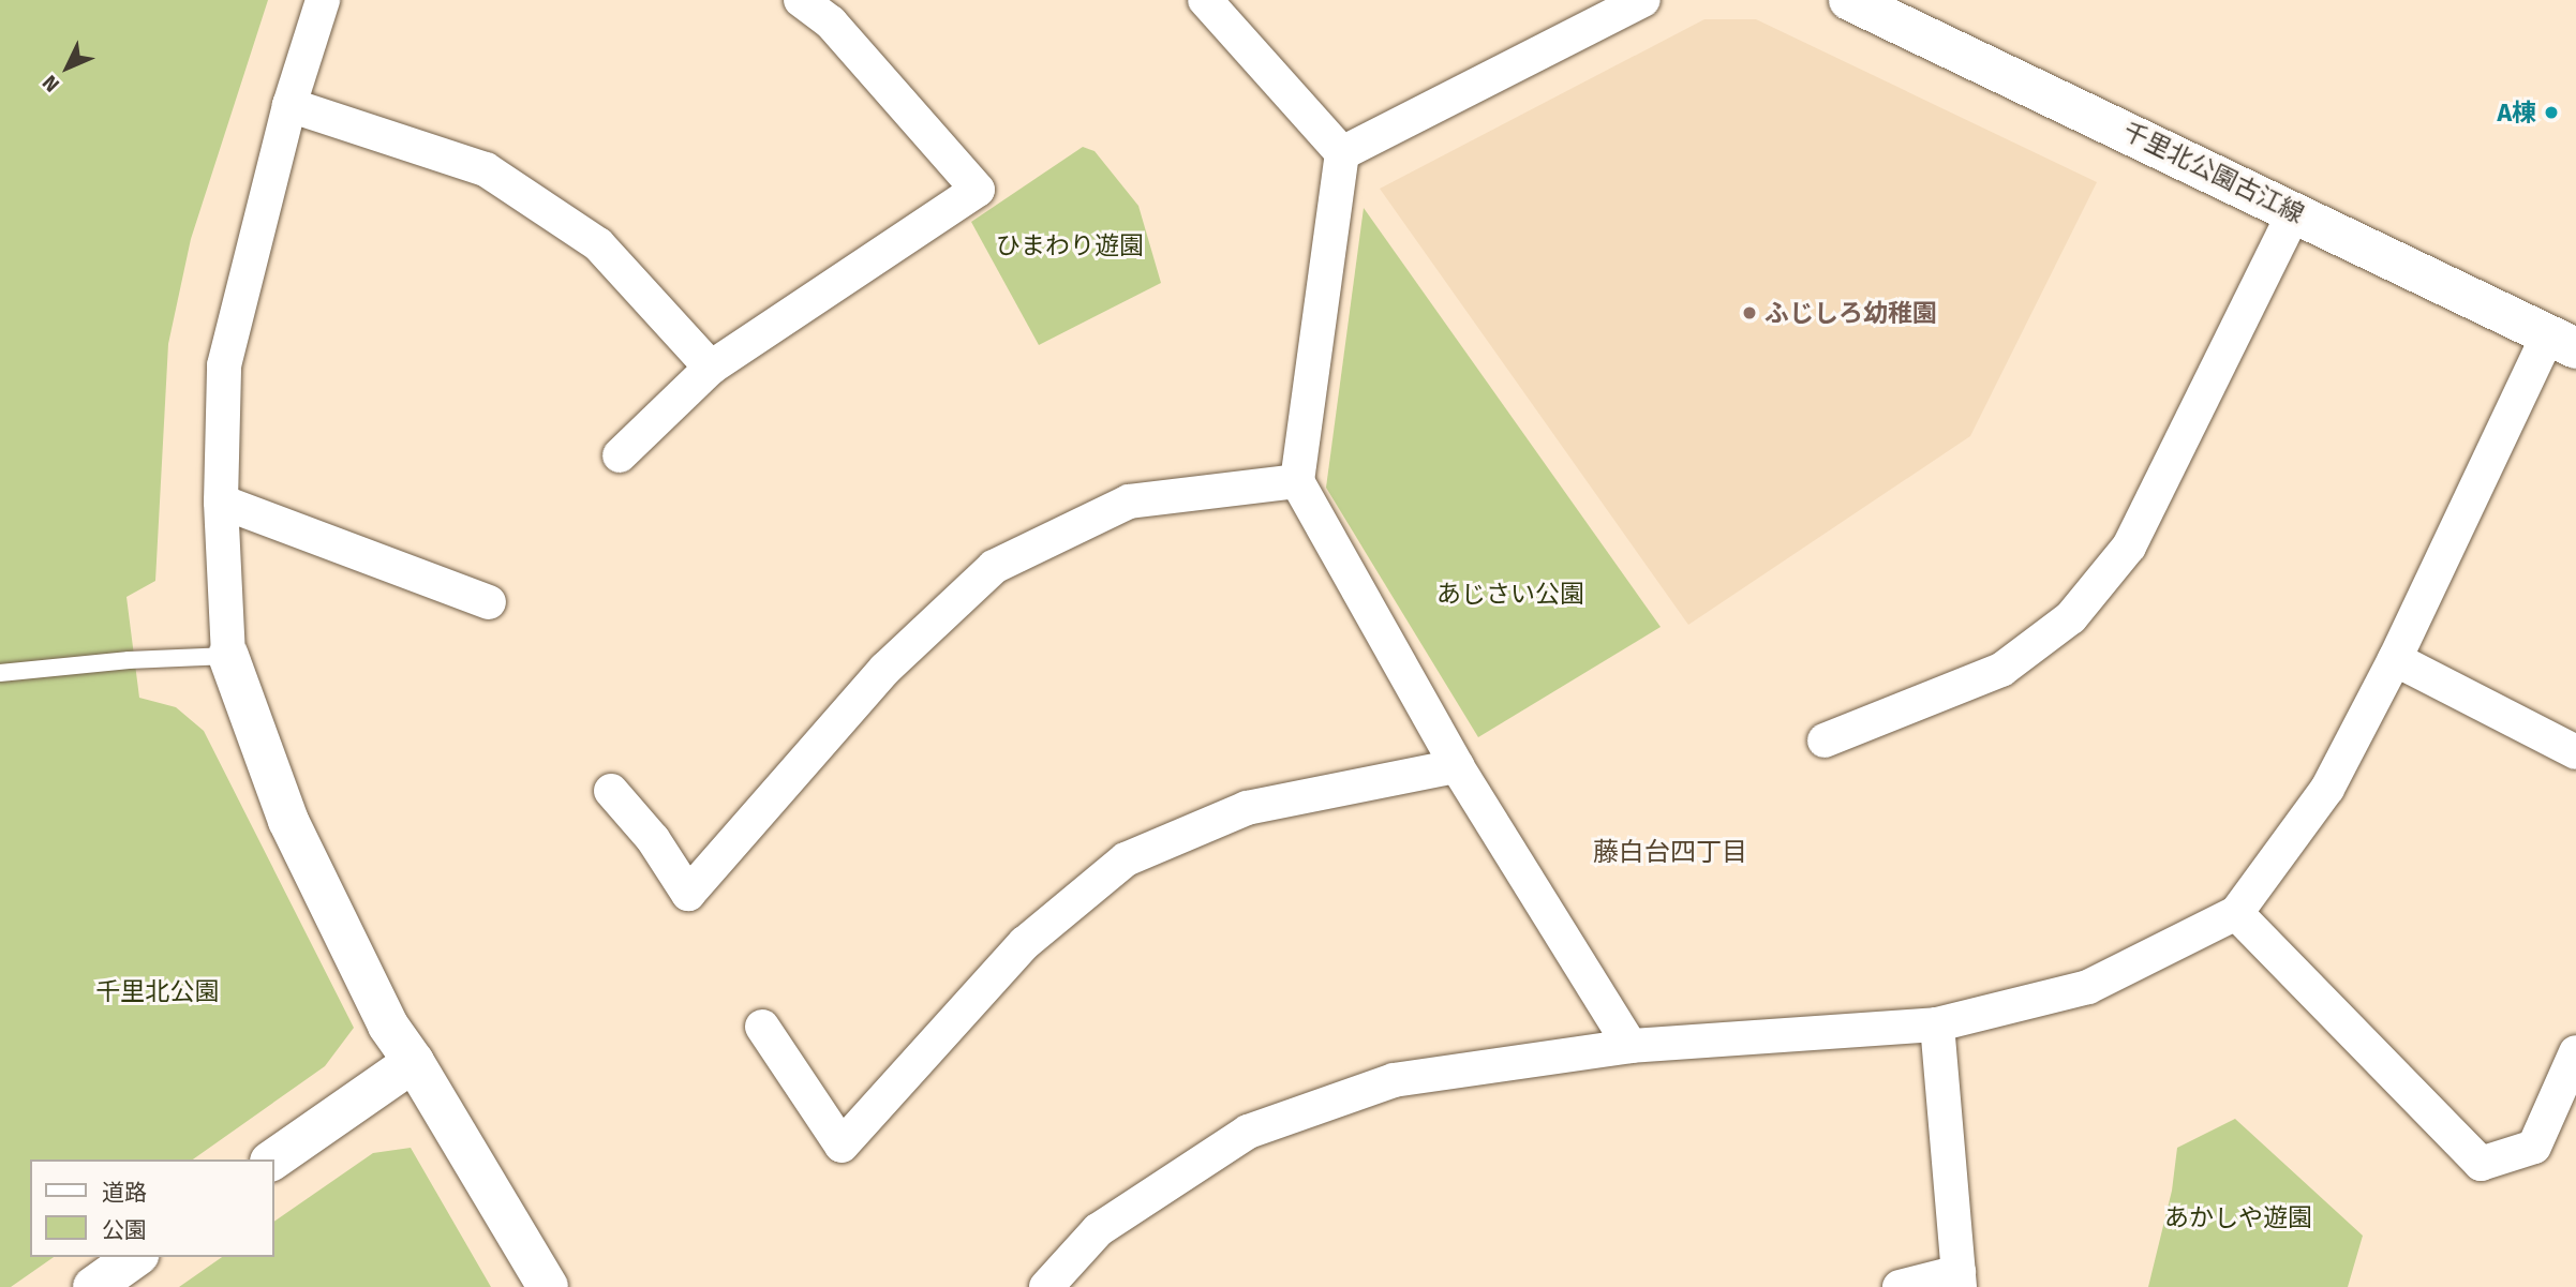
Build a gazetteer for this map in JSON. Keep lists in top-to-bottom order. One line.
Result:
{"streets":{"street":["千里北公園古江線"]},"districts":["藤白台四丁目"],"parks":["ひまわり遊園","あじさい公園","千里北公園","あかしや遊園"],"places":["A棟","ふじしろ幼稚園"],"legend":["道路","公園"],"north":"bottom left"}
